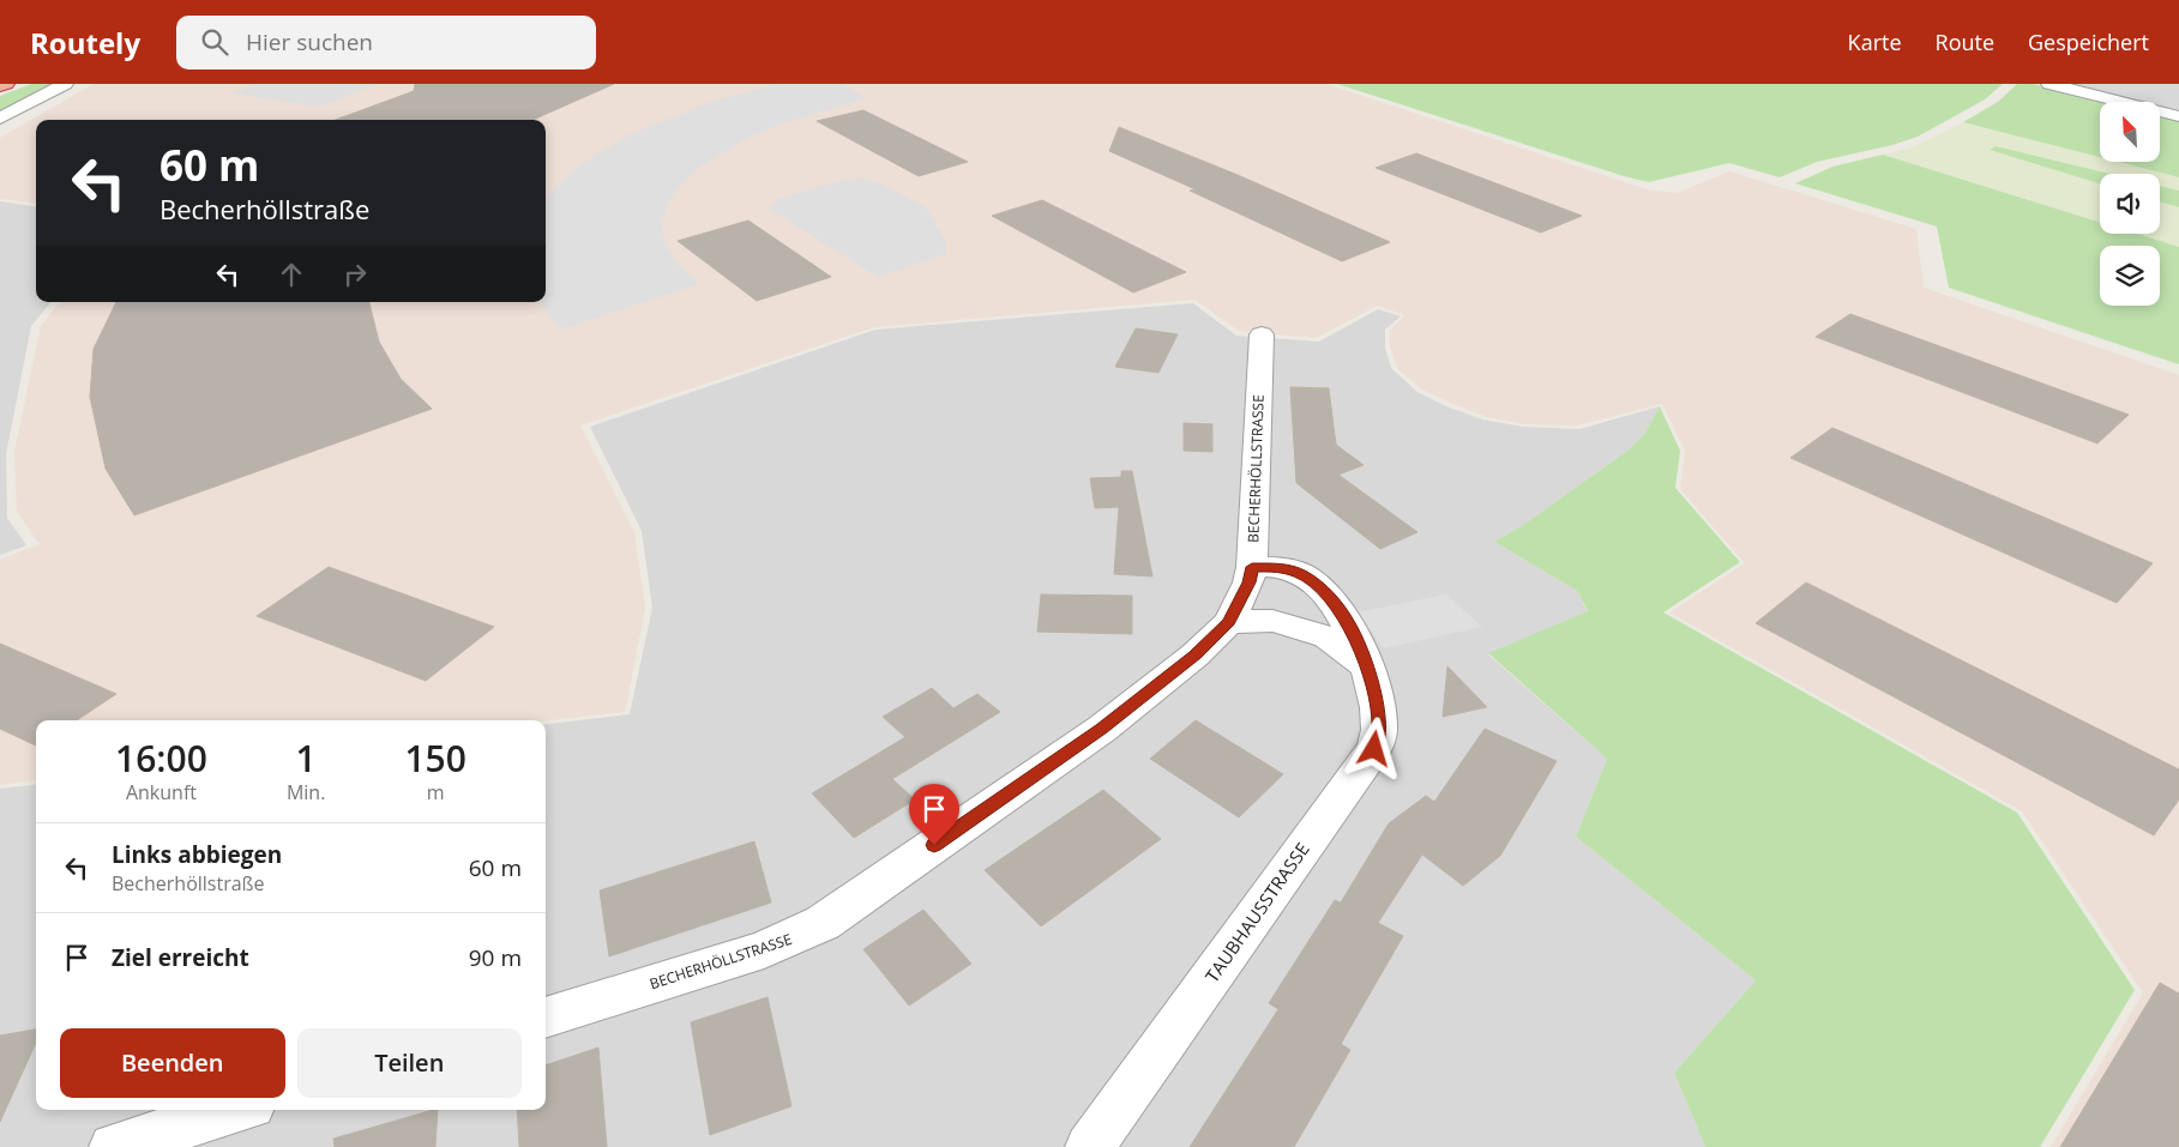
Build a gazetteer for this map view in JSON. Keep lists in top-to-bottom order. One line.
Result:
{"streets":{"street":["BECHERHÖLLSTRASSE","TAUBHAUSSTRASSE"]},"crossings":[["BECHERHÖLLSTRASSE","TAUBHAUSSTRASSE"]],"north":"top left","page":{"header":"Routely","search":"Hier suchen","nav":["Karte","Route","Gespeichert"],"turn":["60 m","Becherhöllstraße"],"eta":["16:00","Ankunft","1","Min.","150","m"],"list":[{"name":"Links abbiegen","note":"Becherhöllstraße","value":"60 m"},{"name":"Ziel erreicht","value":"90 m"}],"buttons":["Beenden","Teilen"]}}
